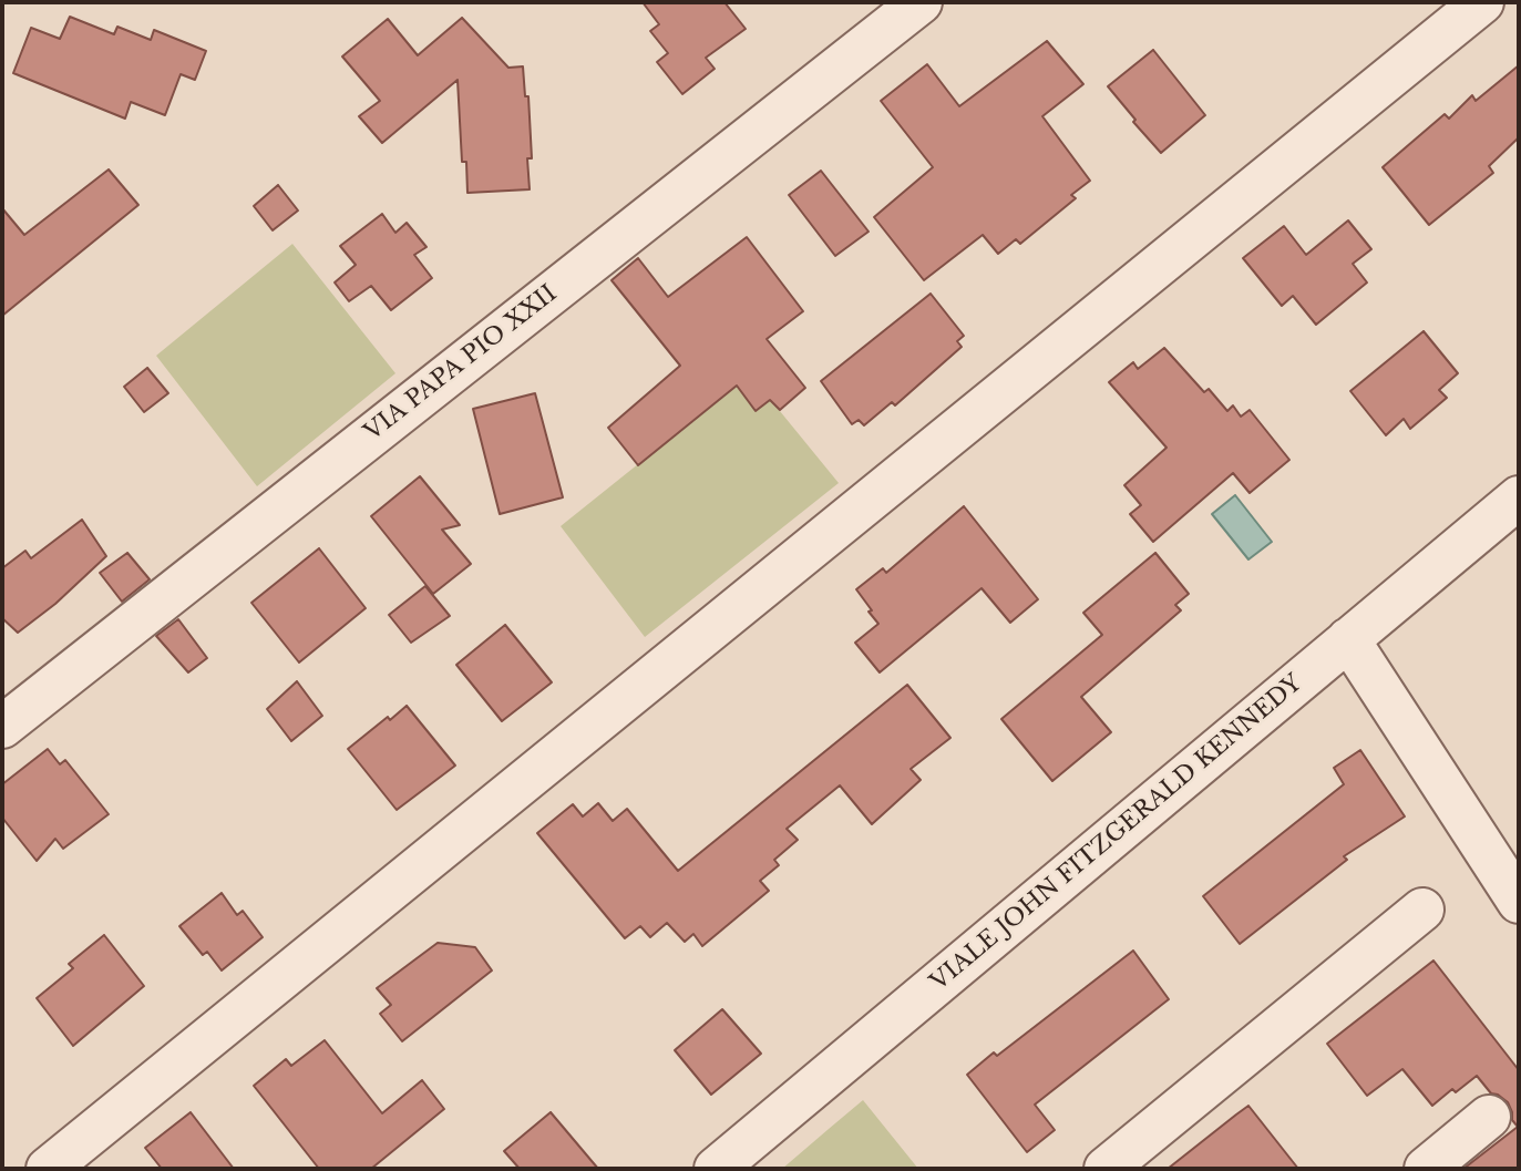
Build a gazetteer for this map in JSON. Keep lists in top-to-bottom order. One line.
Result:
{"streets":{"street":["VIA PAPA PIO XXII","VIALE JOHN FITZGERALD KENNEDY"]}}
